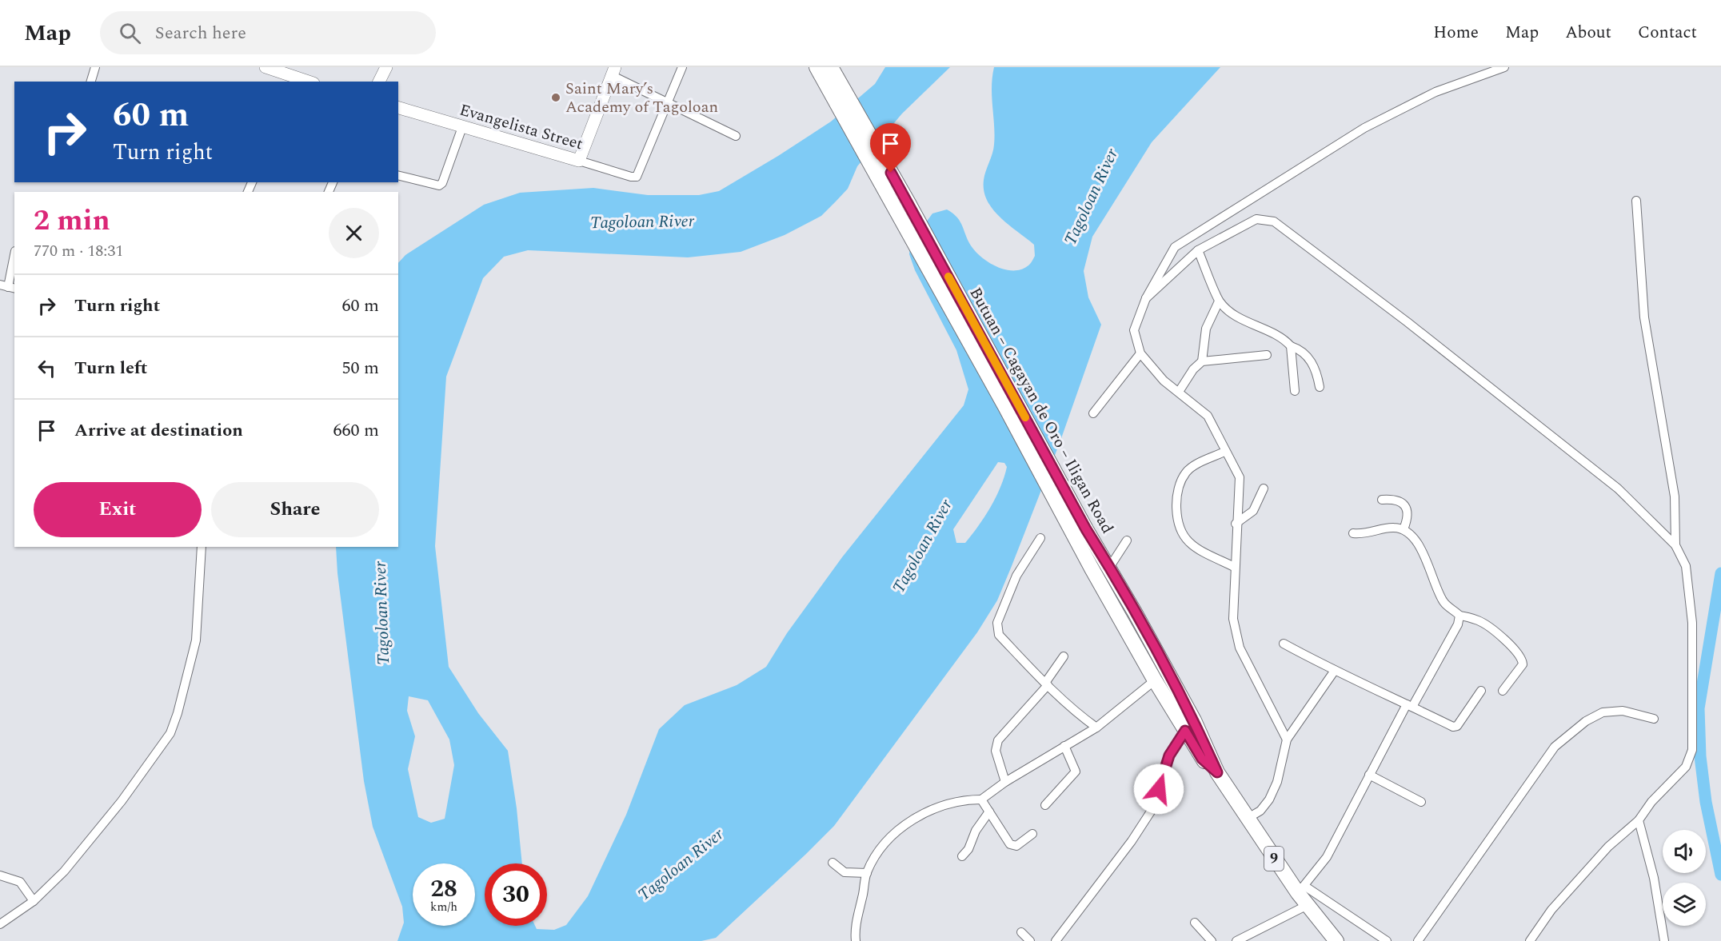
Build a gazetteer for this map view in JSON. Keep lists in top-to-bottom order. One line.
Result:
{"streets":{"highway":["Butuan – Cagayan de Oro – Iligan Road","9"],"street":["Evangelista Street"]},"water":["Tagoloan River"],"places":["Saint Mary’s Academy of Tagoloan"],"page":{"header":"Map","search":"Search here","nav":["Home","Map","About","Contact"],"turn":["60 m","Turn right"],"heading":["2 min","770 m · 18:31"],"list":[{"name":"Turn right","value":"60 m"},{"name":"Turn left","value":"50 m"},{"name":"Arrive at destination","value":"660 m"}],"buttons":["Exit","Share"],"speed":"28 km/h","limit":"30"}}
